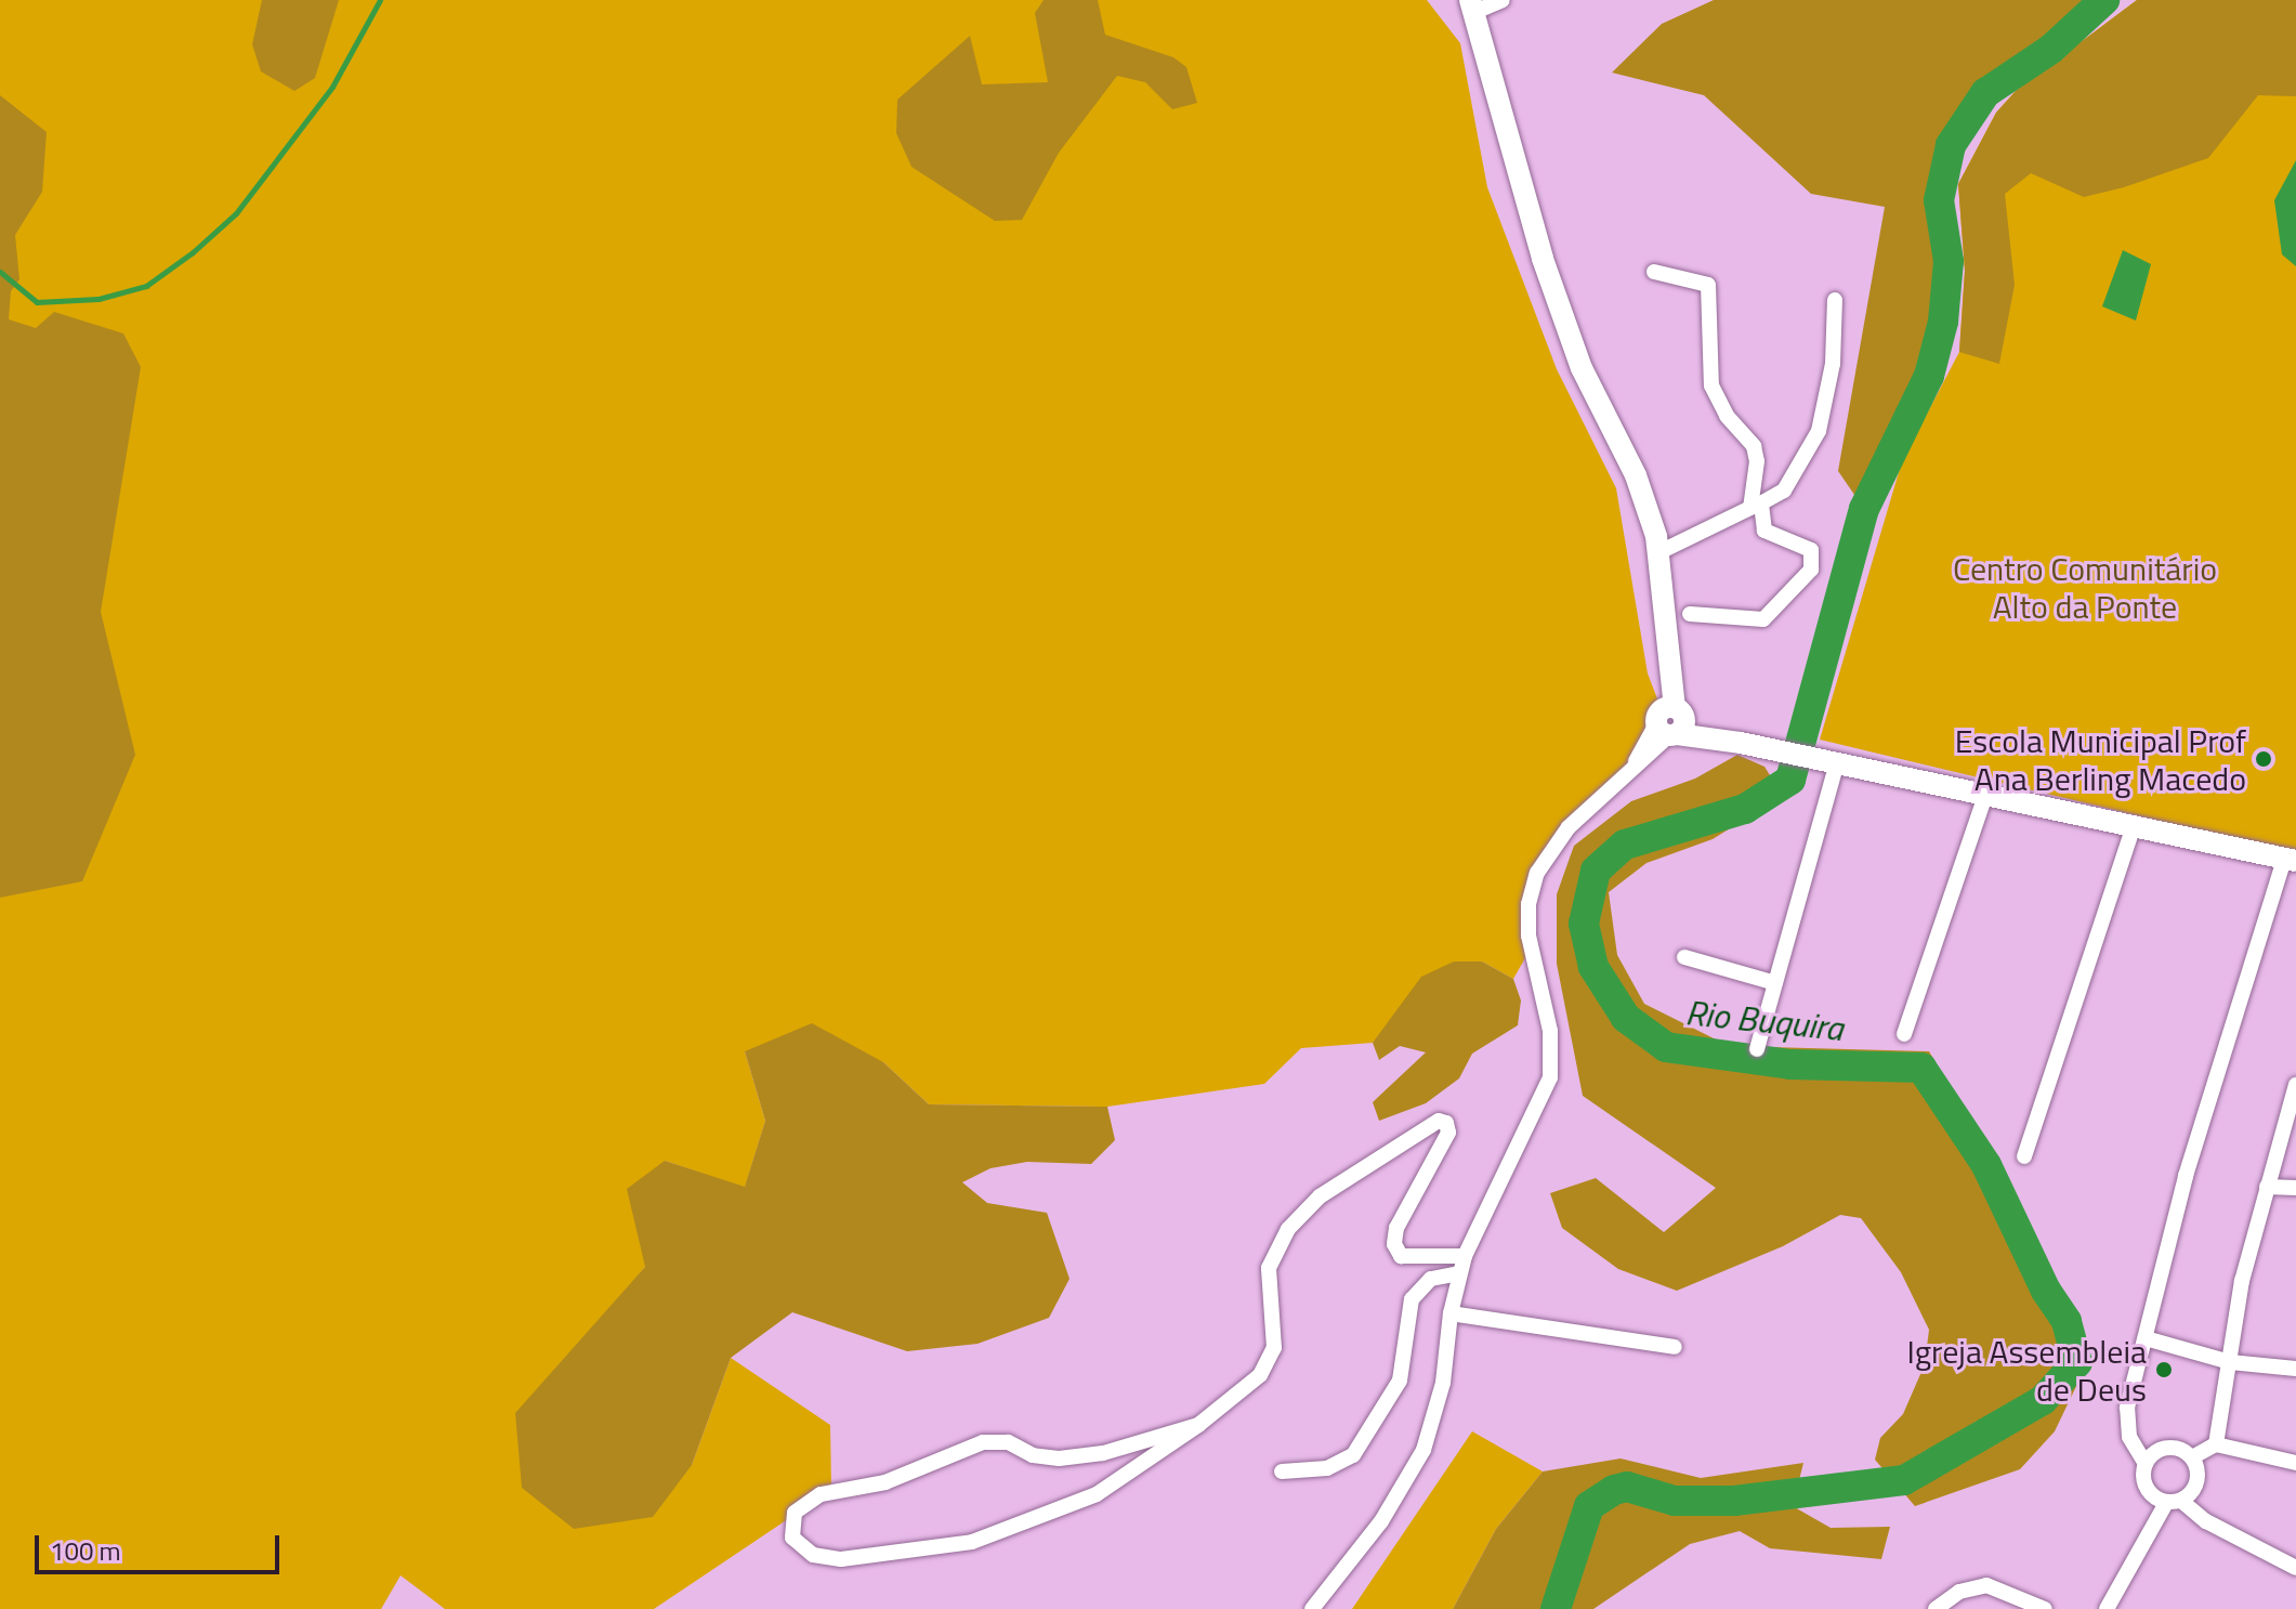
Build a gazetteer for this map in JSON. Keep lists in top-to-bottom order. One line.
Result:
{"water":["Rio Buquira"],"parks":["Centro Comunitário Alto da Ponte"],"places":["Escola Municipal Prof Ana Berling Macedo","Igreja Assembleia de Deus"],"scale_bar":"100 m"}
